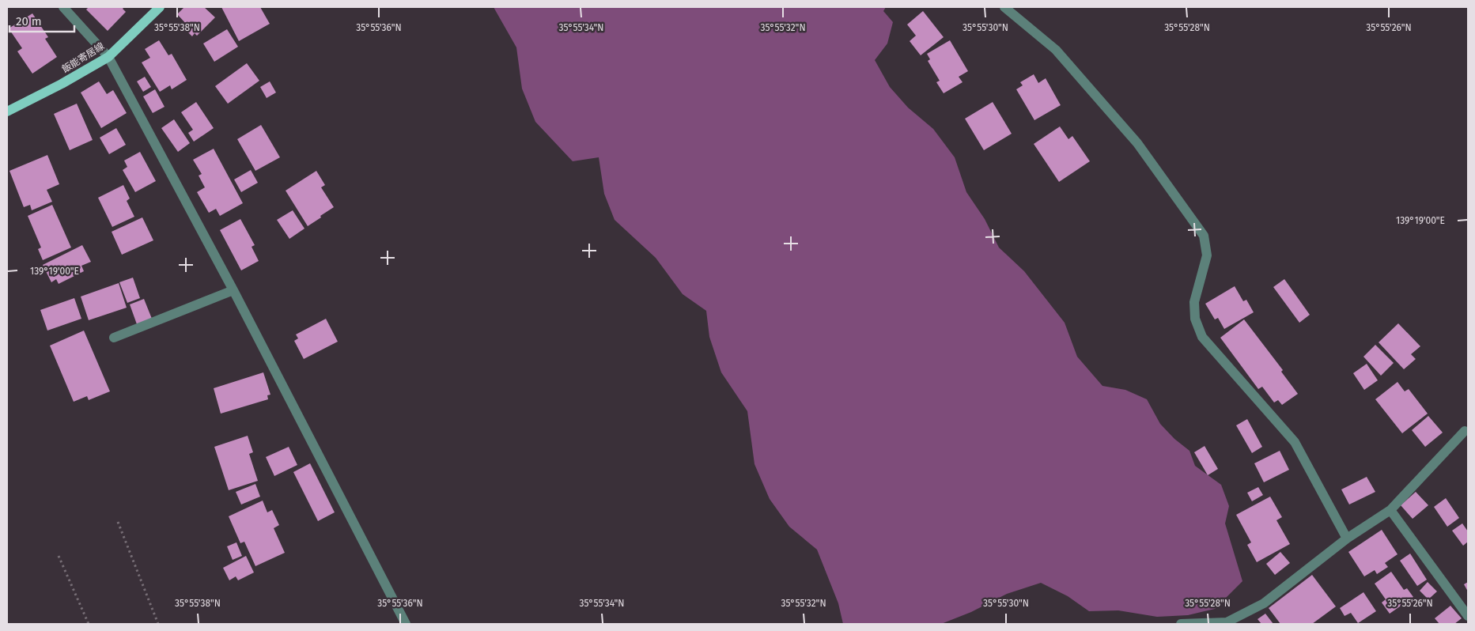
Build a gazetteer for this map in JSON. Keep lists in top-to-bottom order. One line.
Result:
{"streets":{"main road":["飯能寄居線"]},"scale_bar":"20 m","coordinates":["35°55'38\"N","35°55'36\"N","35°55'34\"N","35°55'32\"N","35°55'30\"N","35°55'28\"N","35°55'26\"N","139°19'00\"E"]}
